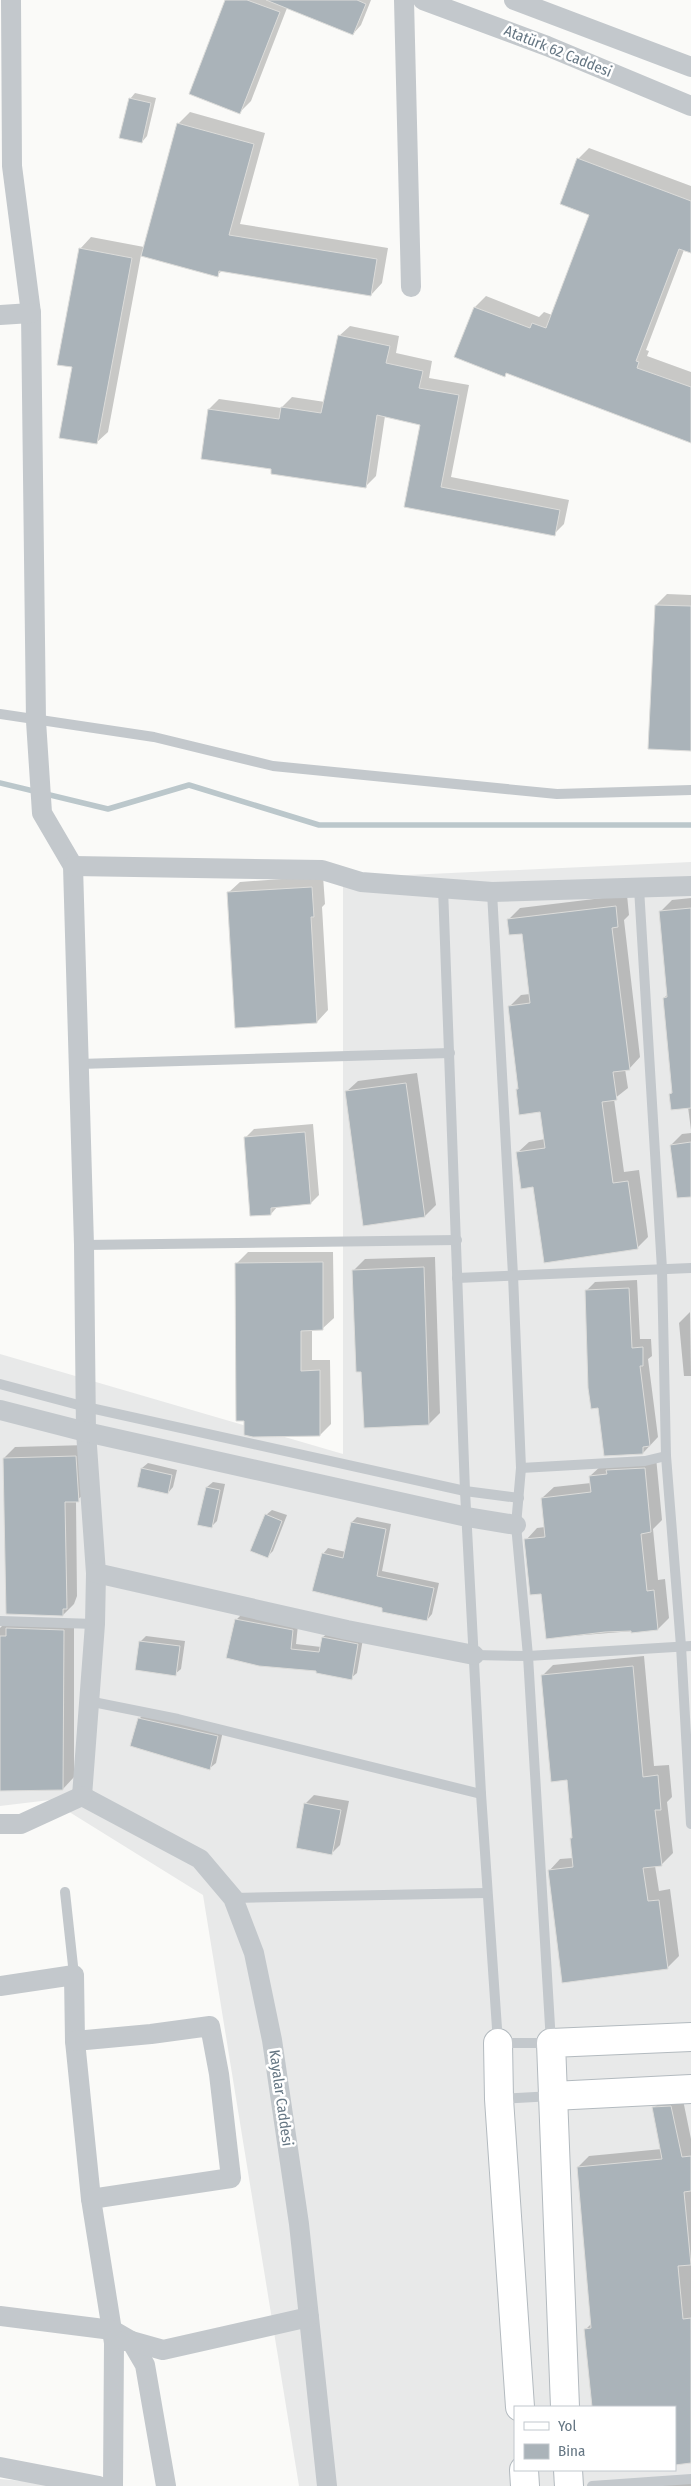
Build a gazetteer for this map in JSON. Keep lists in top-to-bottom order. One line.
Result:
{"streets":{"street":["Atatürk 62 Caddesi","Kayalar Caddesi"]},"legend":["Yol","Bina"]}
